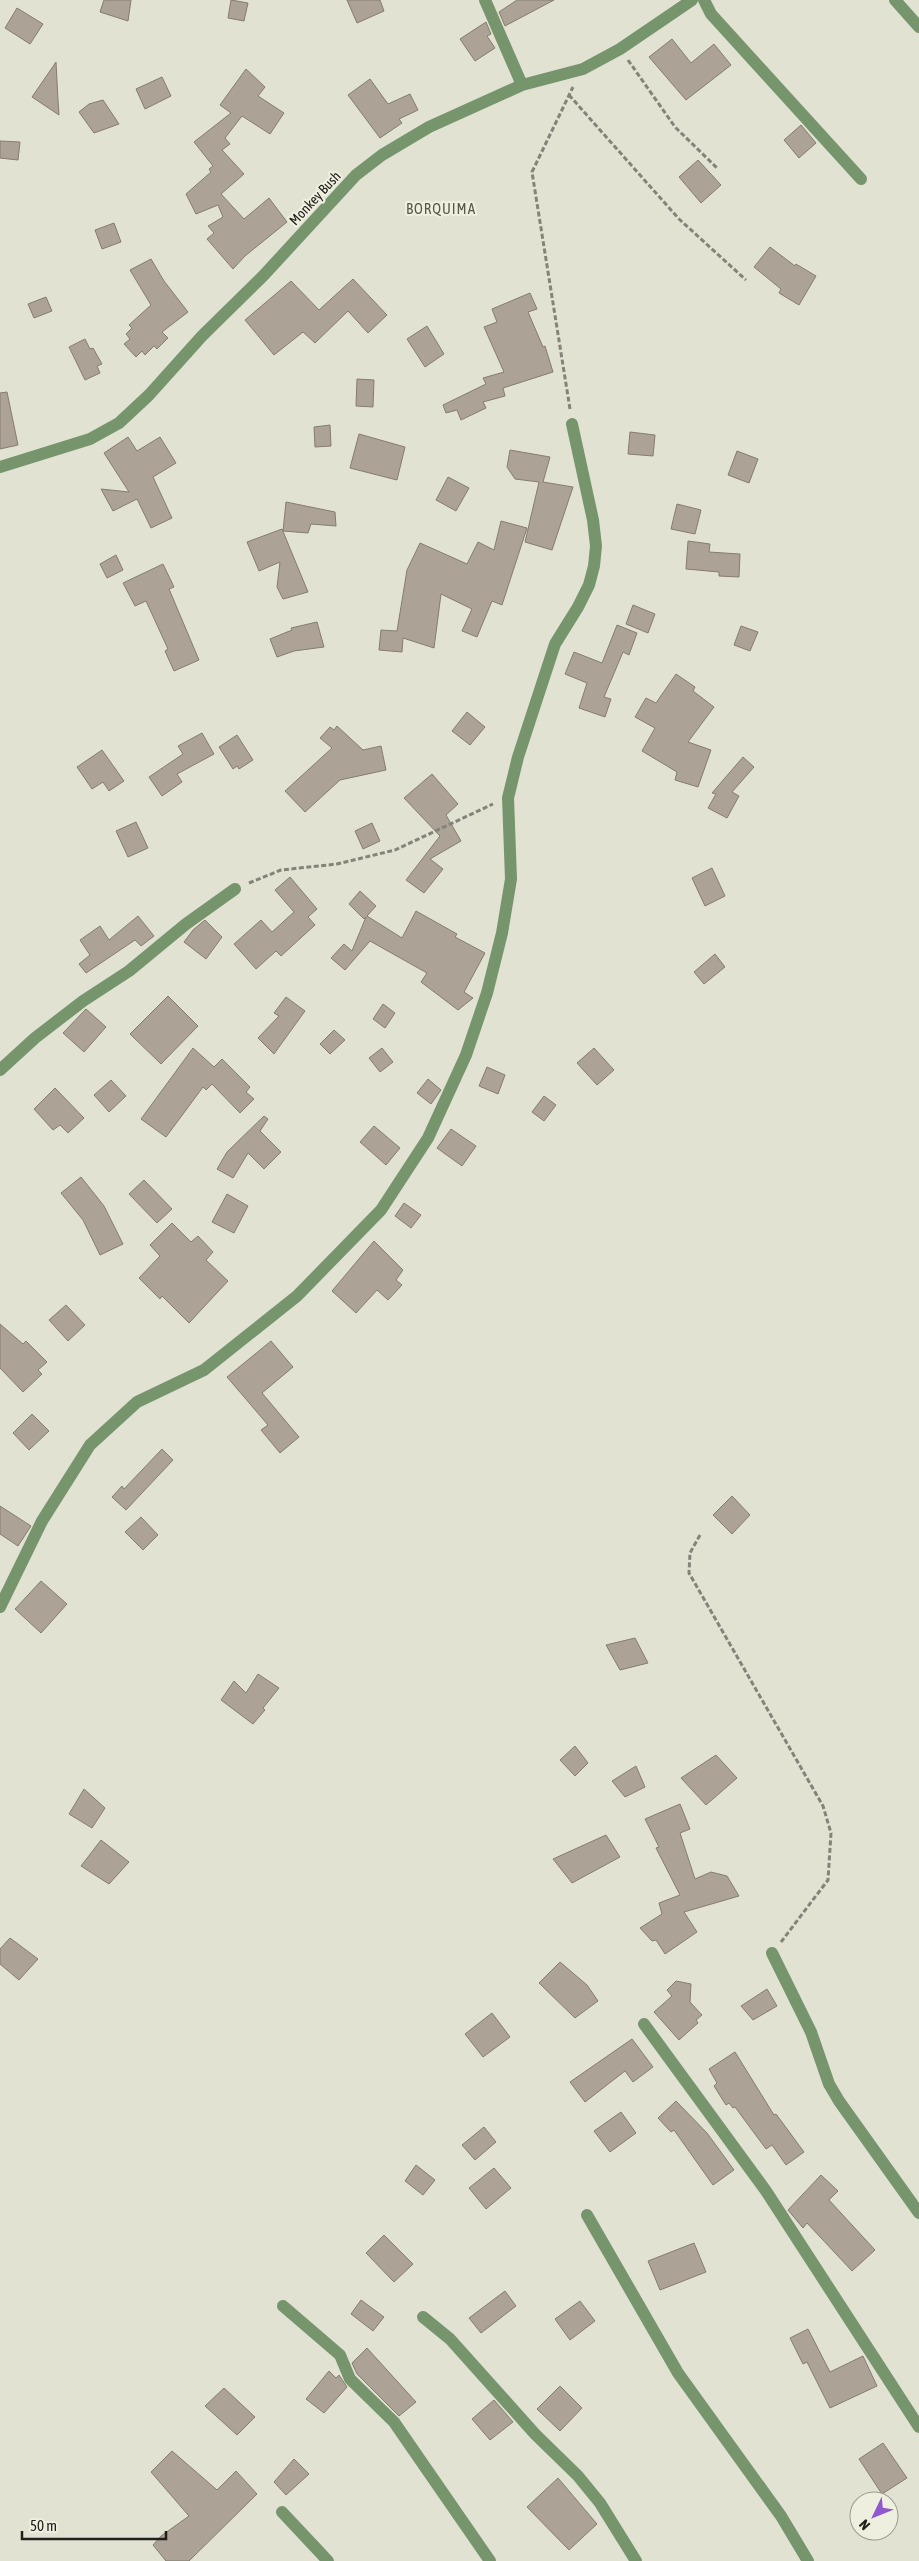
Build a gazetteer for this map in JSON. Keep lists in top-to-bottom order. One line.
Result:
{"streets":{"street":["Monkey Bush"]},"districts":["BORQUIMA"],"scale_bar":"50 m","north":"bottom left"}
